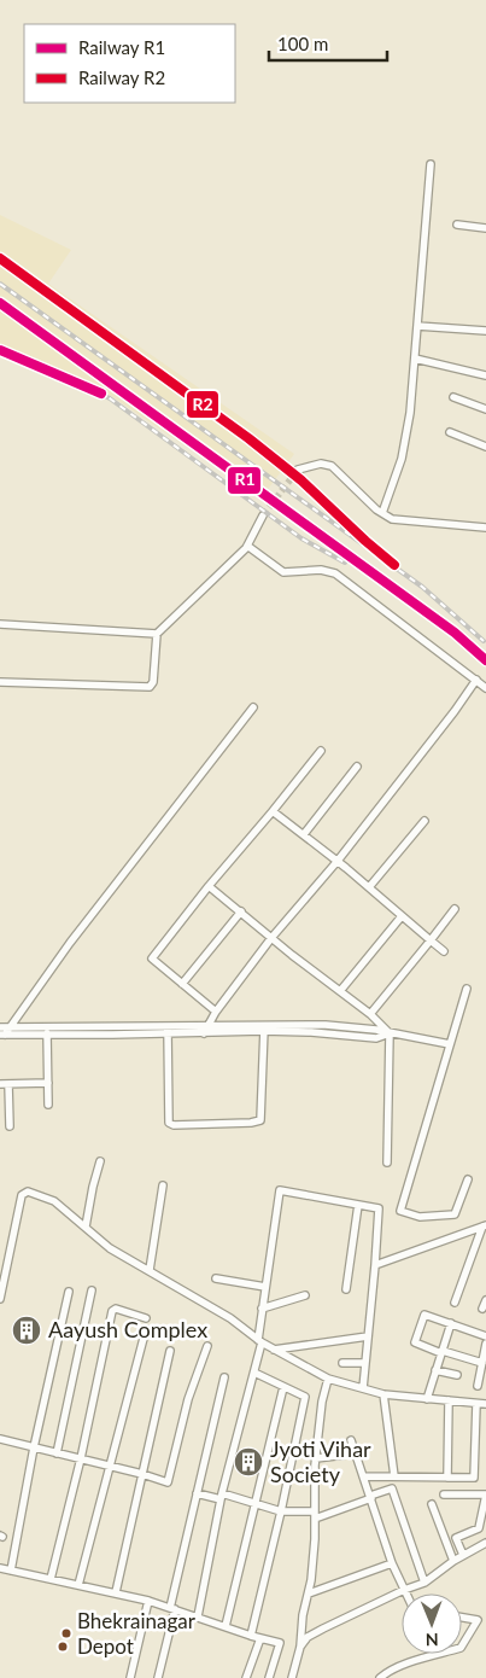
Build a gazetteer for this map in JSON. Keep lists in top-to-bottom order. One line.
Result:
{"places":{"building":["Aayush Complex","Jyoti Vihar Society"],"other":["Bhekrainagar Depot"]},"lines":["rail line R2","rail line R1"],"legend":["Railway R1","Railway R2"],"scale_bar":"100 m","north":"bottom"}
